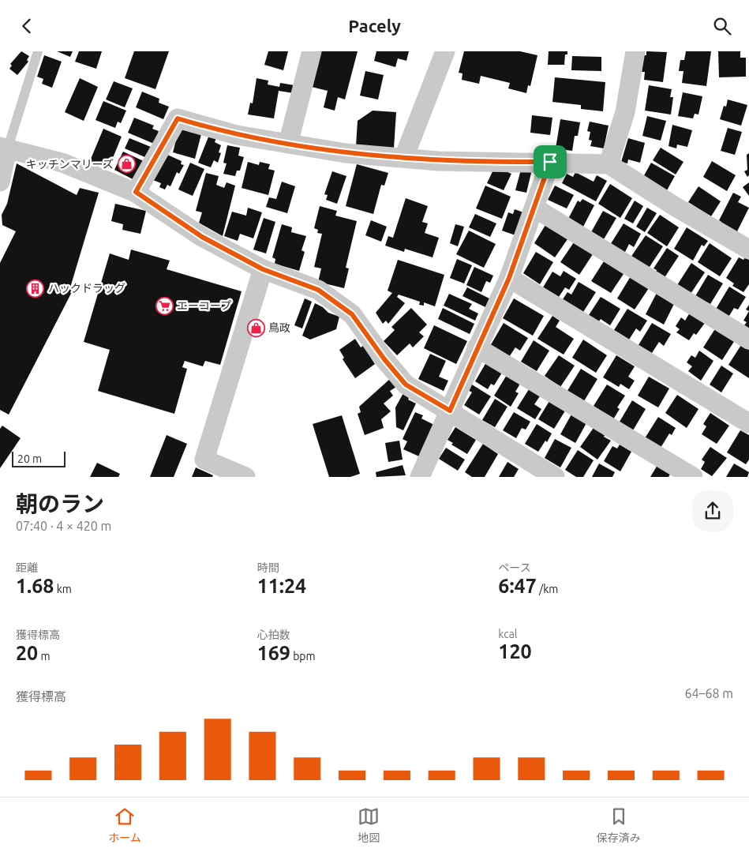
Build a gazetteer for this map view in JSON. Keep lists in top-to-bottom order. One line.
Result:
{"places":{"shop":["キッチンマリーズ","鳥政"],"building":["ハックドラッグ"],"supermarket":["エーコープ"]},"scale_bar":"20 m","page":{"header":"Pacely","scale":"20 m","heading":["朝のラン","07:40 · 4 × 420 m"],"stats":[["距離","1.68 km"],["時間","11:24"],["ペース","6:47 /km"],["獲得標高","20 m"],["心拍数","169 bpm"],["kcal","120"]],"chart":["獲得標高","64–68 m"],"tabs":["ホーム","地図","保存済み"]}}
